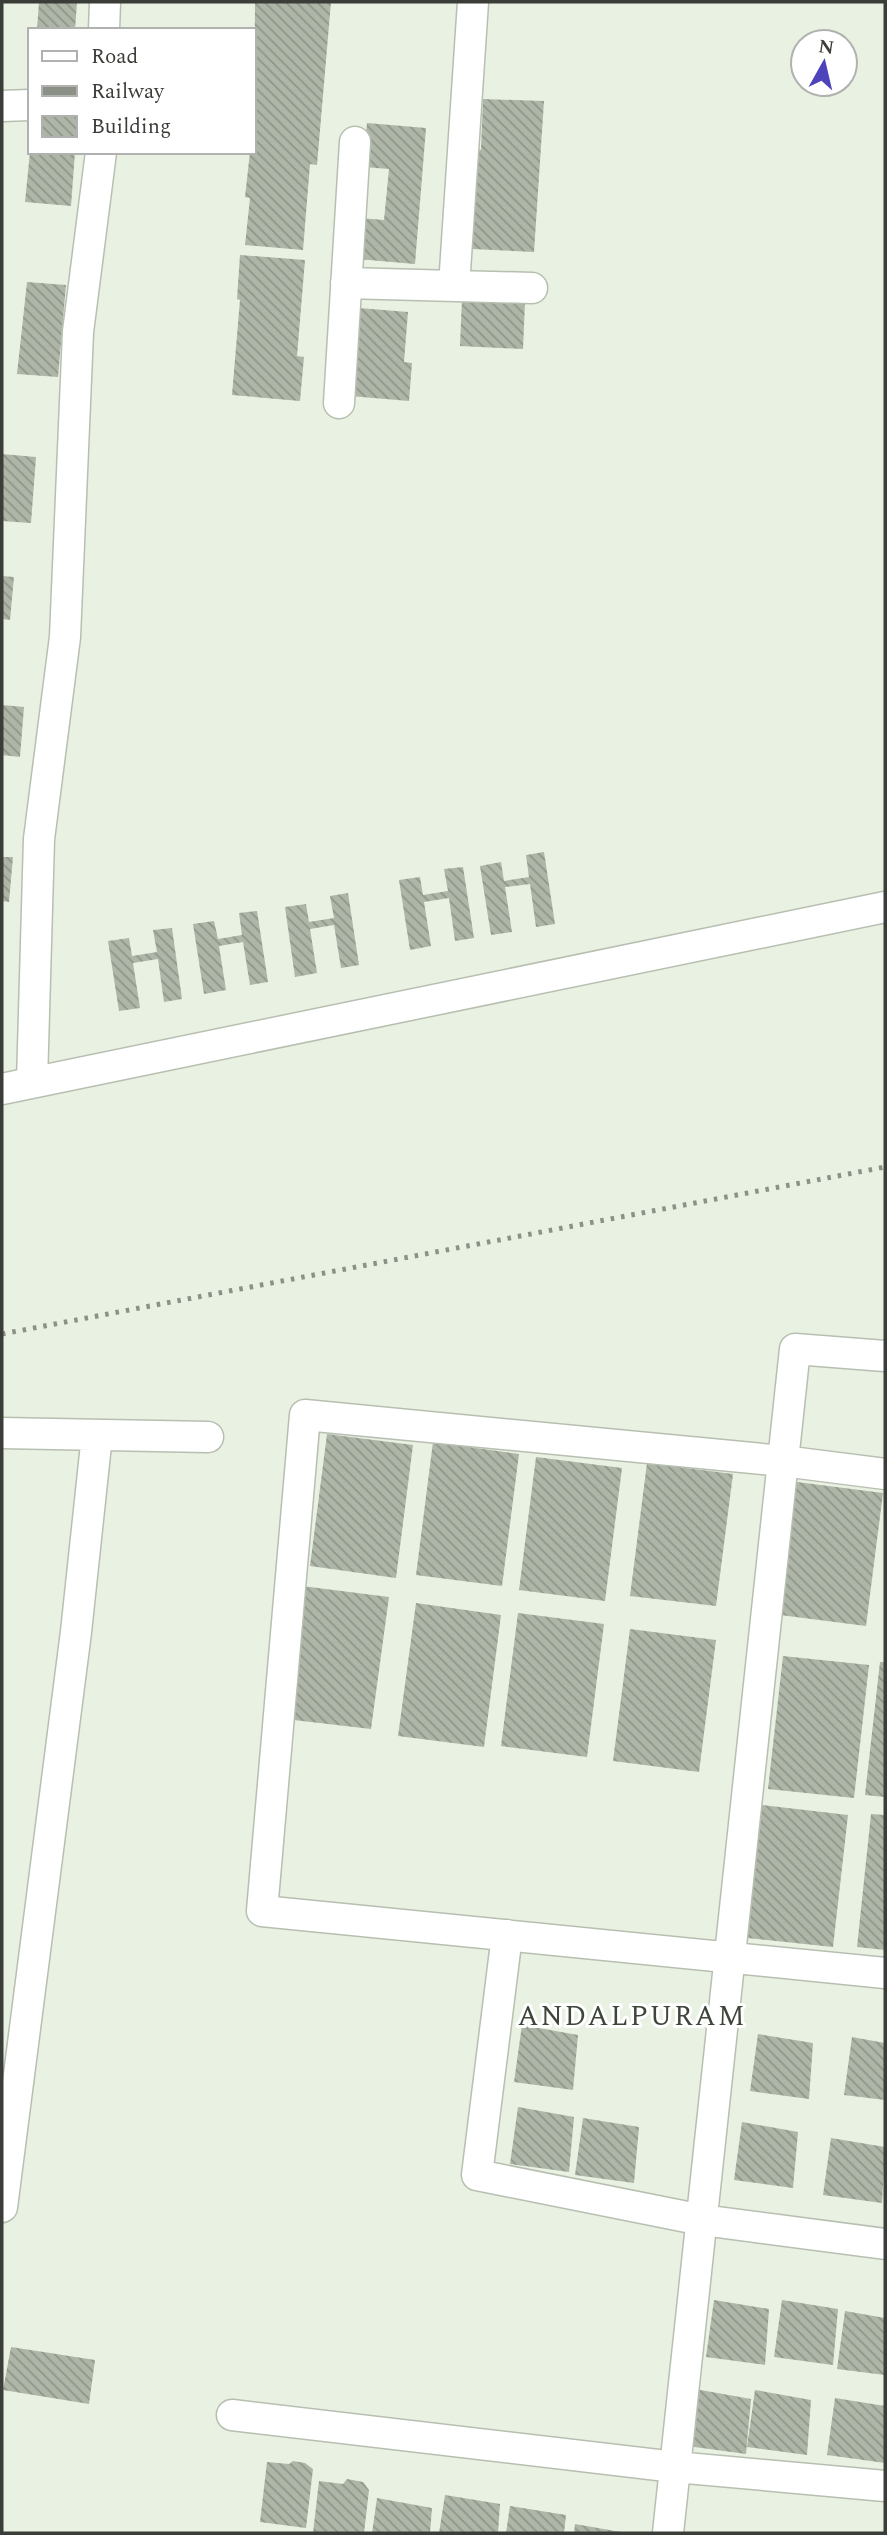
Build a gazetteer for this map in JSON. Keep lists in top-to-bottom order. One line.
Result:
{"districts":["ANDALPURAM"],"legend":["Road","Railway","Building"],"north":"top"}
